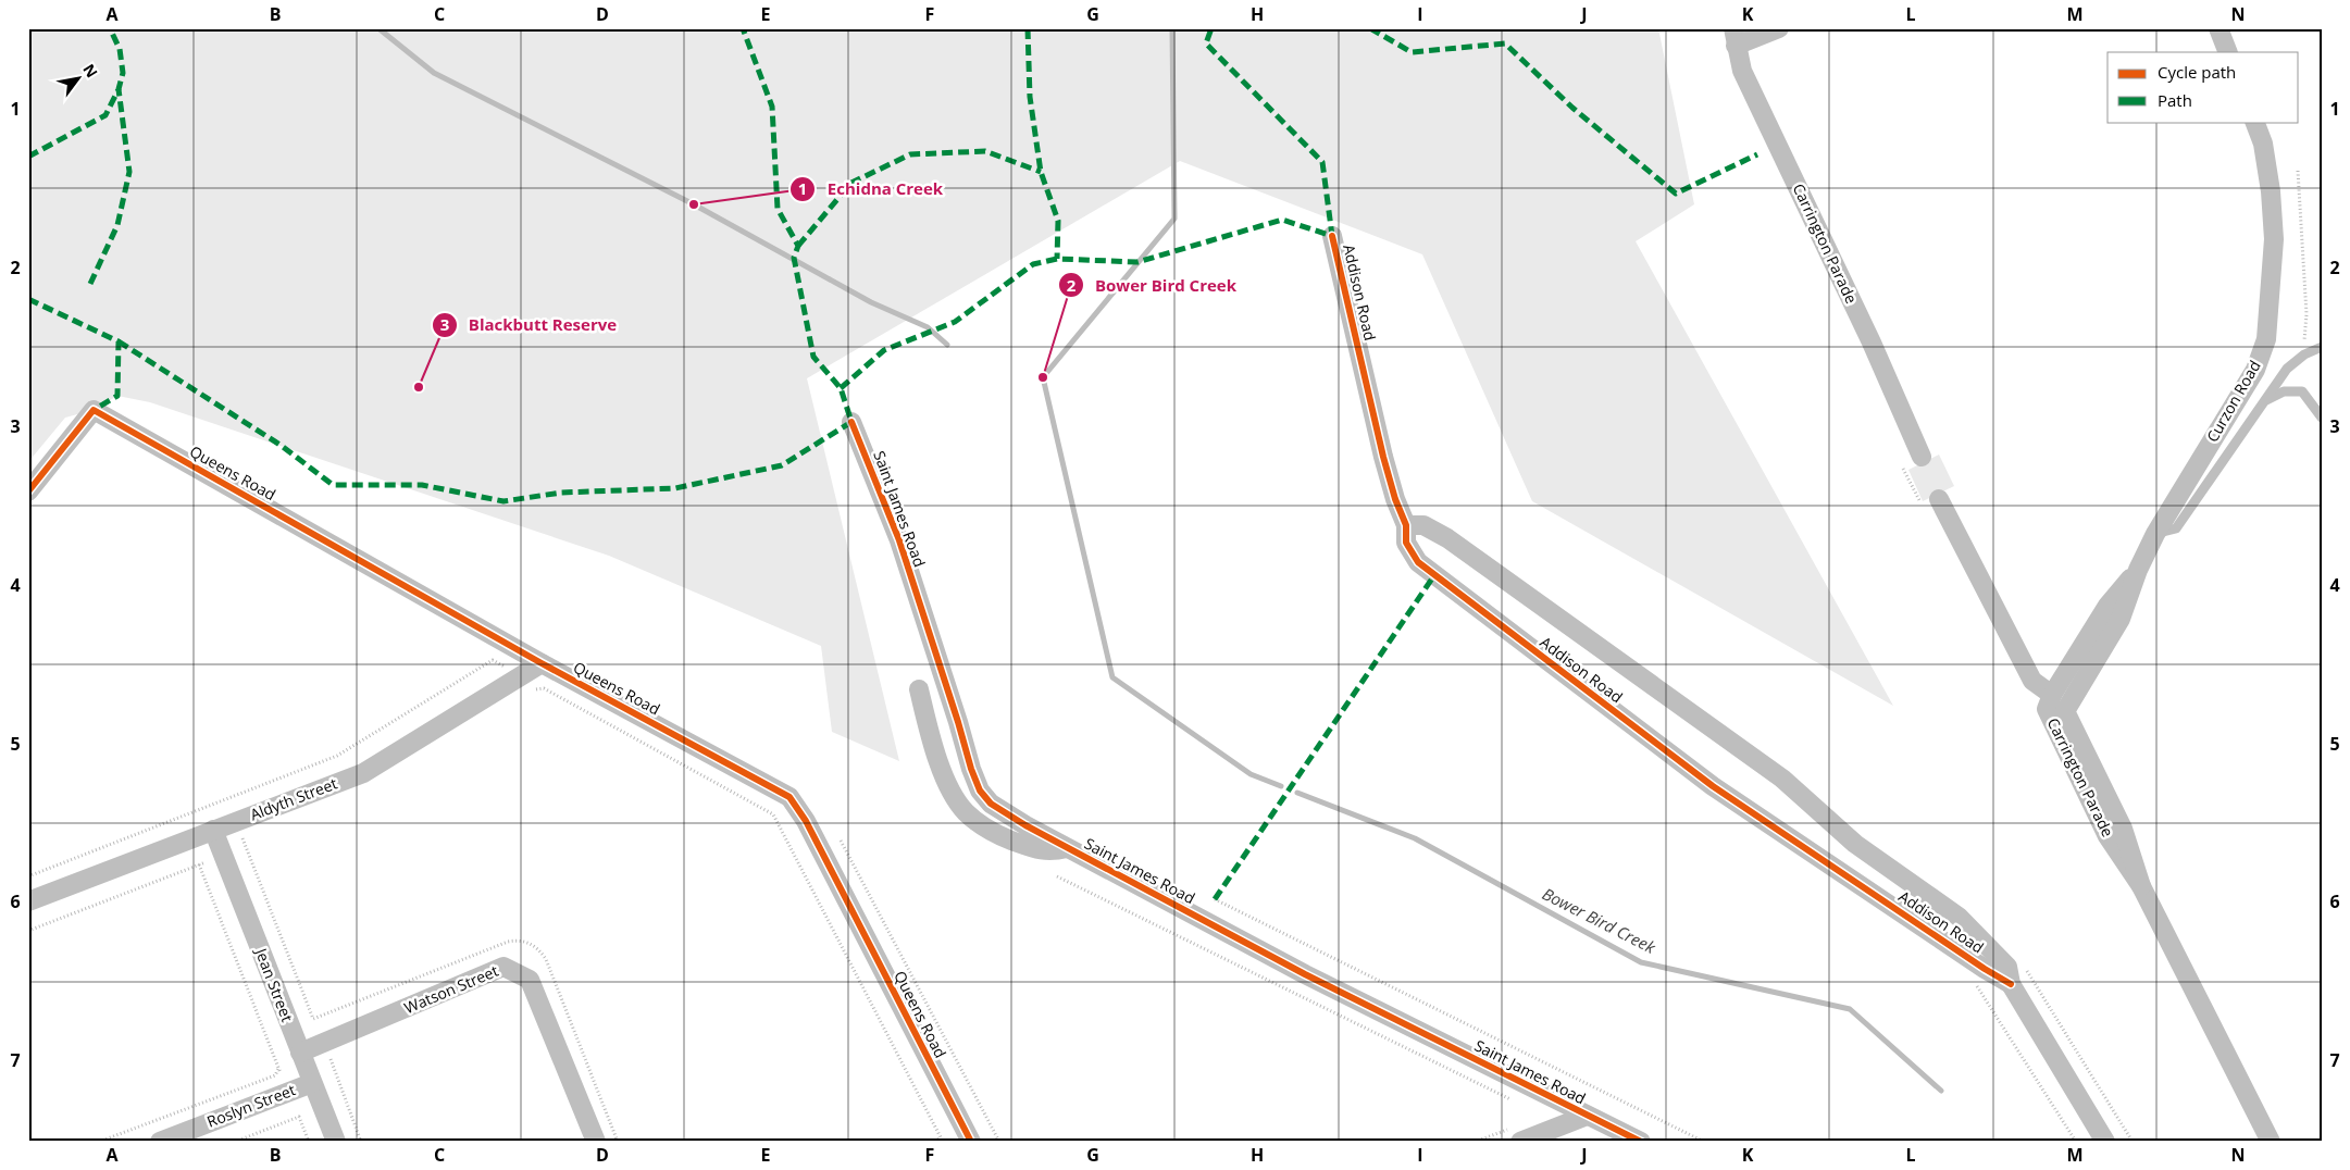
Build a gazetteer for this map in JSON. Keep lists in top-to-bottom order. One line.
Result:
{"streets":{"street":["Carrington Parade","Addison Road","Curzon Road","Queens Road","Saint James Road","Aldyth Street","Jean Street","Watson Street","Roslyn Street"]},"crossings":[["Carrington Parade","Curzon Road"],["Queens Road","Aldyth Street"],["Aldyth Street","Jean Street"],["Jean Street","Watson Street"],["Jean Street","Roslyn Street"]],"water":["Bower Bird Creek"],"places":["Echidna Creek","Bower Bird Creek","Blackbutt Reserve"],"legend":["Cycle path","Path"],"north":"top right","grid":{"columns":["A","B","C","D","E","F","G","H","I","J","K","L","M","N"],"rows":["1","2","3","4","5","6","7"]}}
